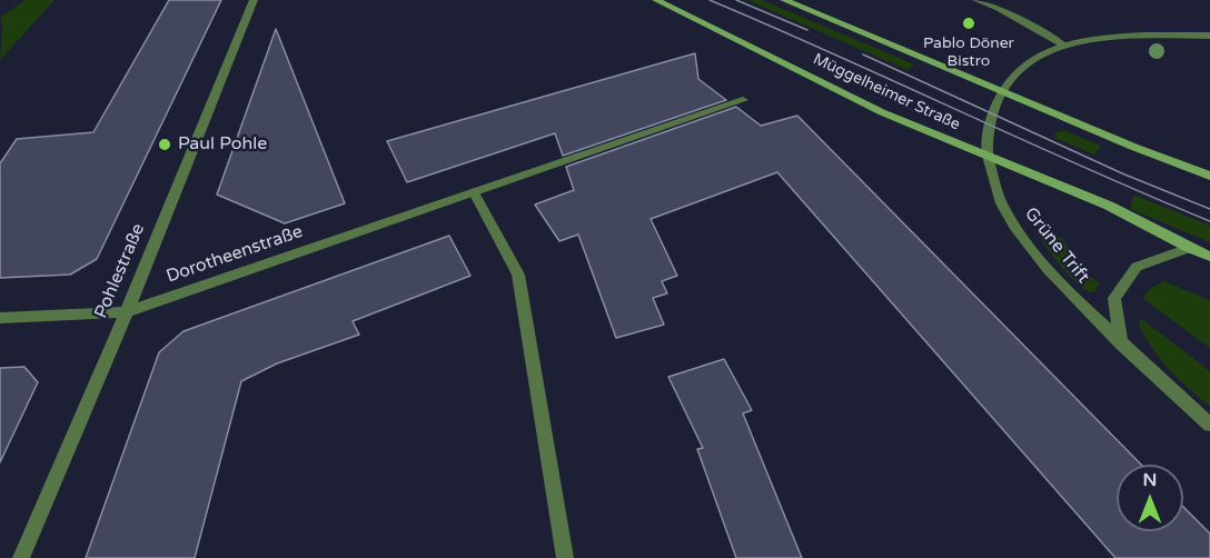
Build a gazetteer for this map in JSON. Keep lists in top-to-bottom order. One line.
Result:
{"streets":{"main road":["Müggelheimer Straße"],"street":["Grüne Trift","Dorotheenstraße","Pohlestraße"]},"crossings":[["Müggelheimer Straße","Grüne Trift"],["Dorotheenstraße","Pohlestraße"]],"places":["Pablo Döner Bistro","Paul Pohle"],"north":"top"}
